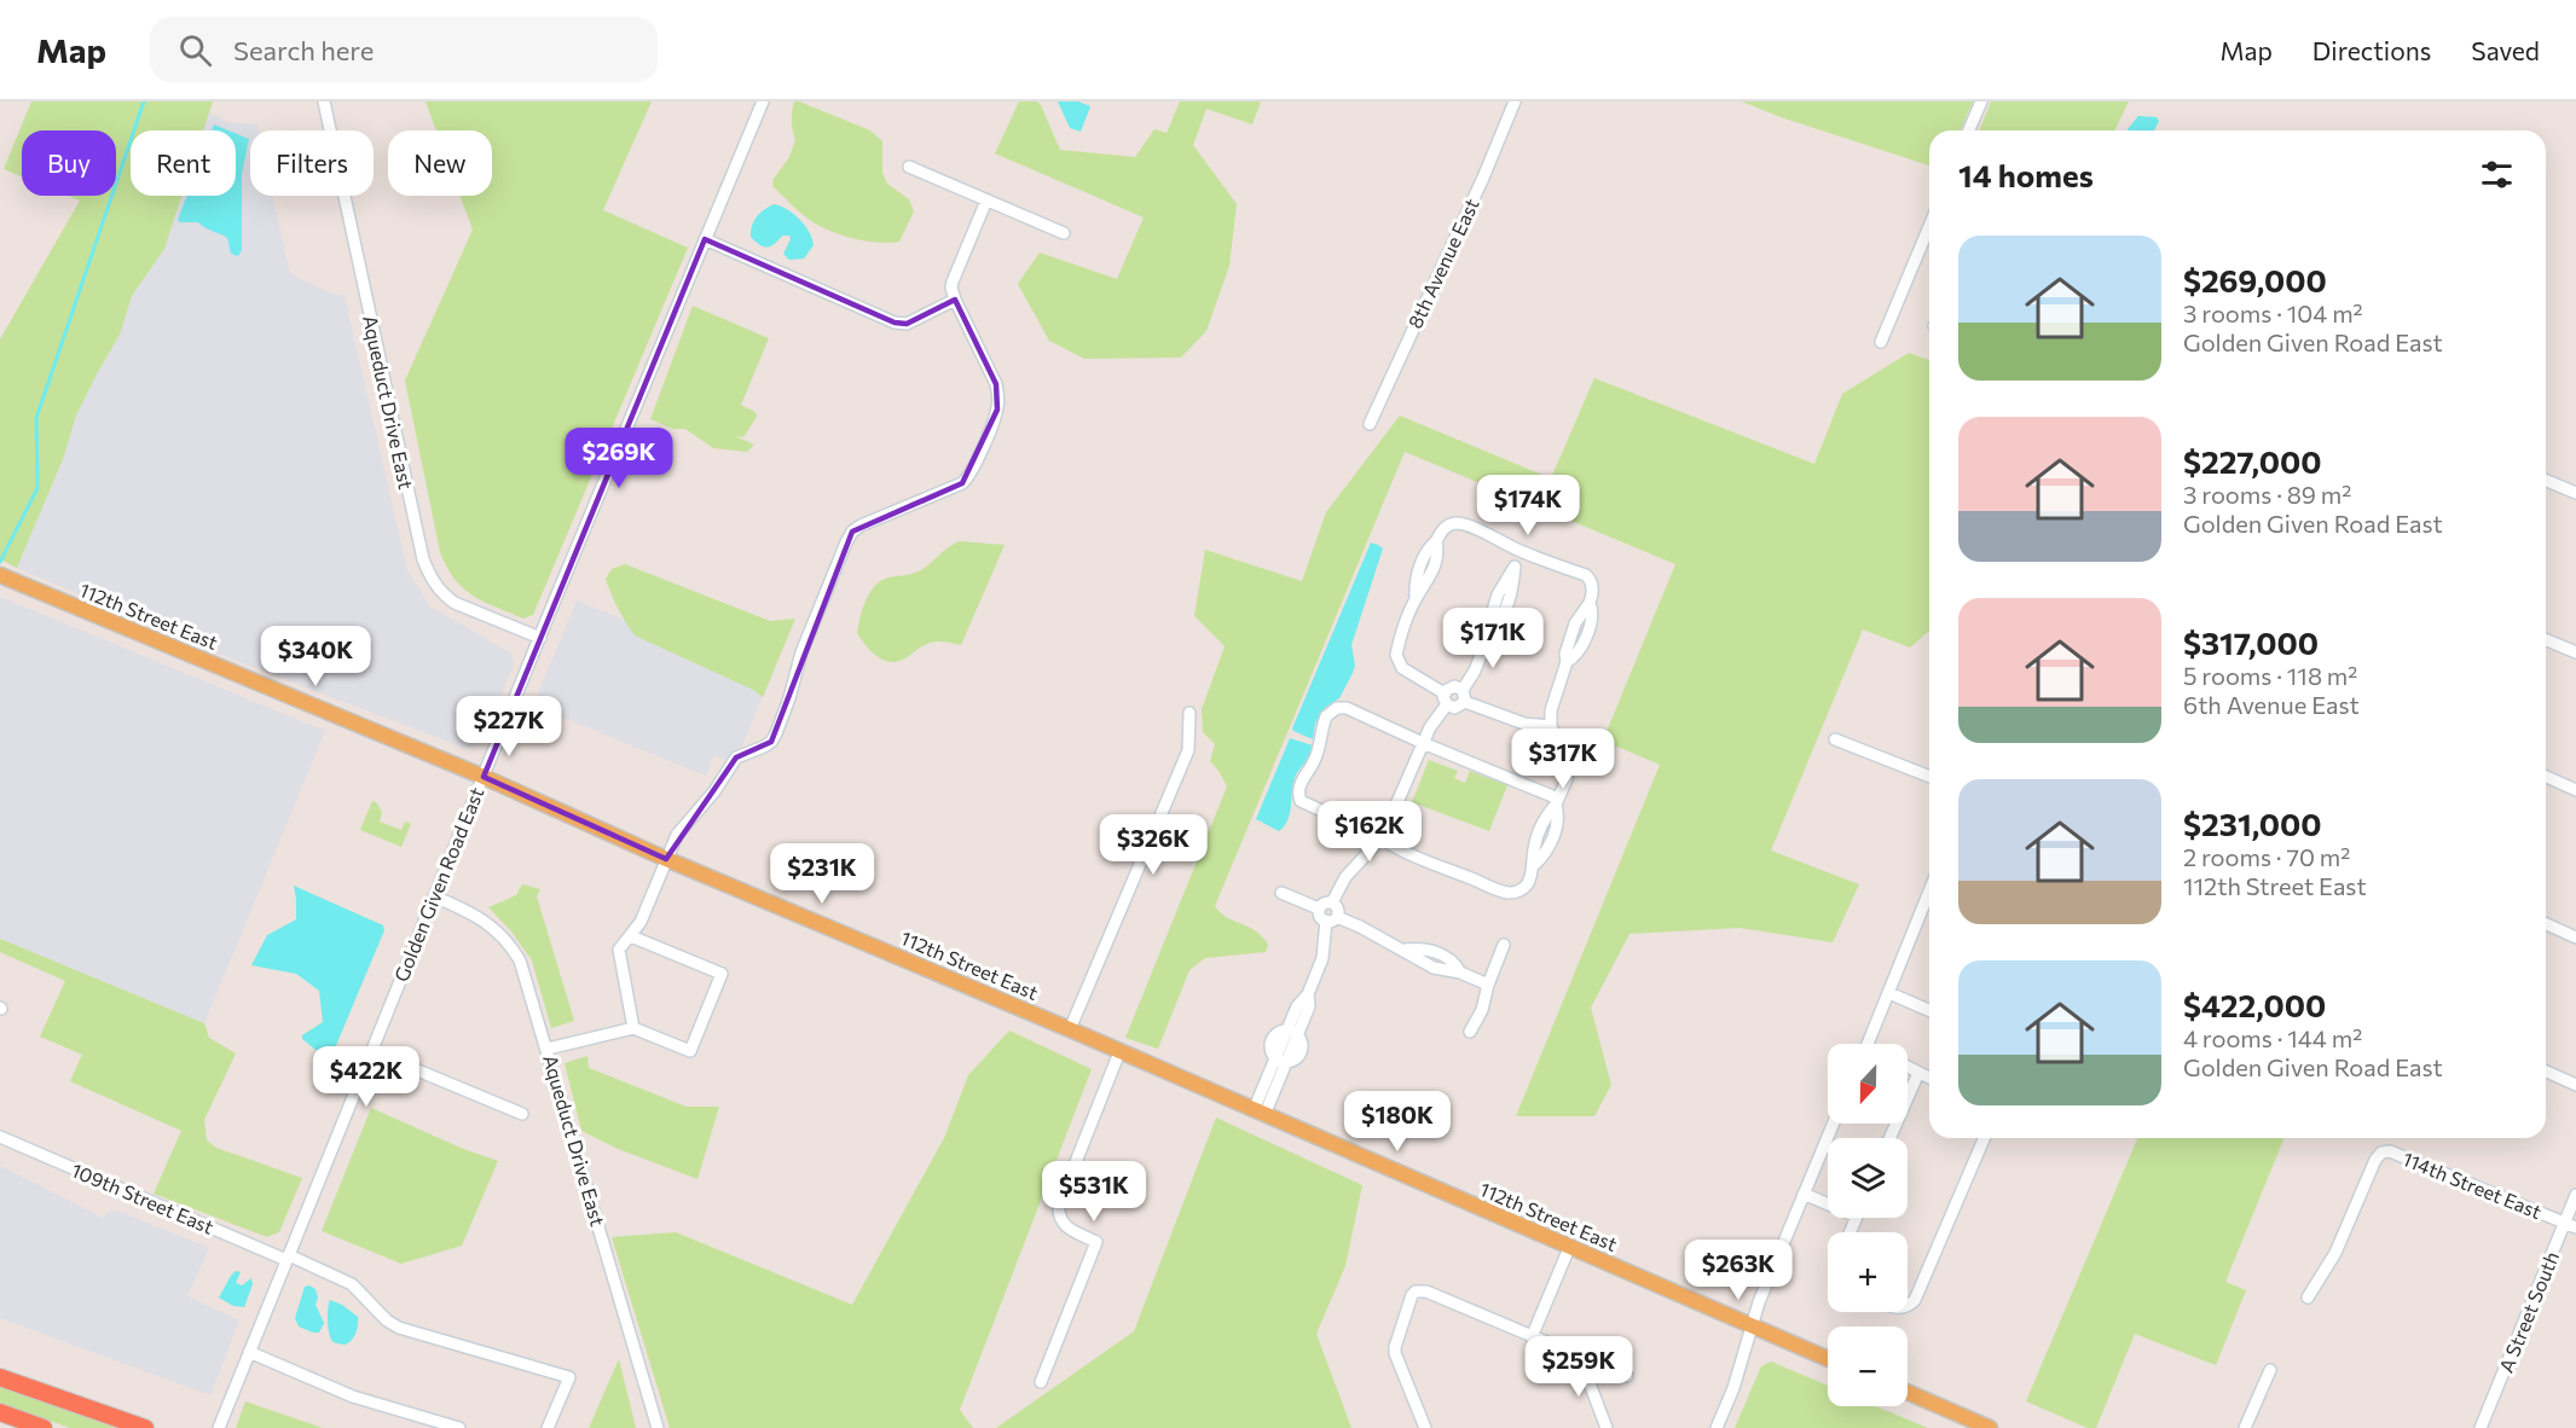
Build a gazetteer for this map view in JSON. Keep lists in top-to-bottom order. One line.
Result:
{"streets":{"main road":["112th Street East"],"street":["8th Avenue East","Aqueduct Drive East","Golden Given Road East","114th Street East","109th Street East","A Street South"]},"crossings":[["Aqueduct Drive East","Golden Given Road East"],["112th Street East","Golden Given Road East"],["Golden Given Road East","109th Street East"],["114th Street East","A Street South"]],"north":"bottom","page":{"header":"Map","search":"Search here","nav":["Map","Directions","Saved"],"chip":["Buy","Rent","Filters","New"],"heading":"14 homes","list":[{"name":"$269,000","note":"3 rooms · 104 m² · Golden Given Road East"},{"name":"$227,000","note":"3 rooms · 89 m² · Golden Given Road East"},{"name":"$317,000","note":"5 rooms · 118 m² · 6th Avenue East"},{"name":"$231,000","note":"2 rooms · 70 m² · 112th Street East"},{"name":"$422,000","note":"4 rooms · 144 m² · Golden Given Road East"}],"price":["$269K","$174K","$171K","$340K","$227K","$317K","$162K","$326K","$231K","$422K","$180K","$531K","$263K","$259K"],"map_buttons":["+","−"]}}
